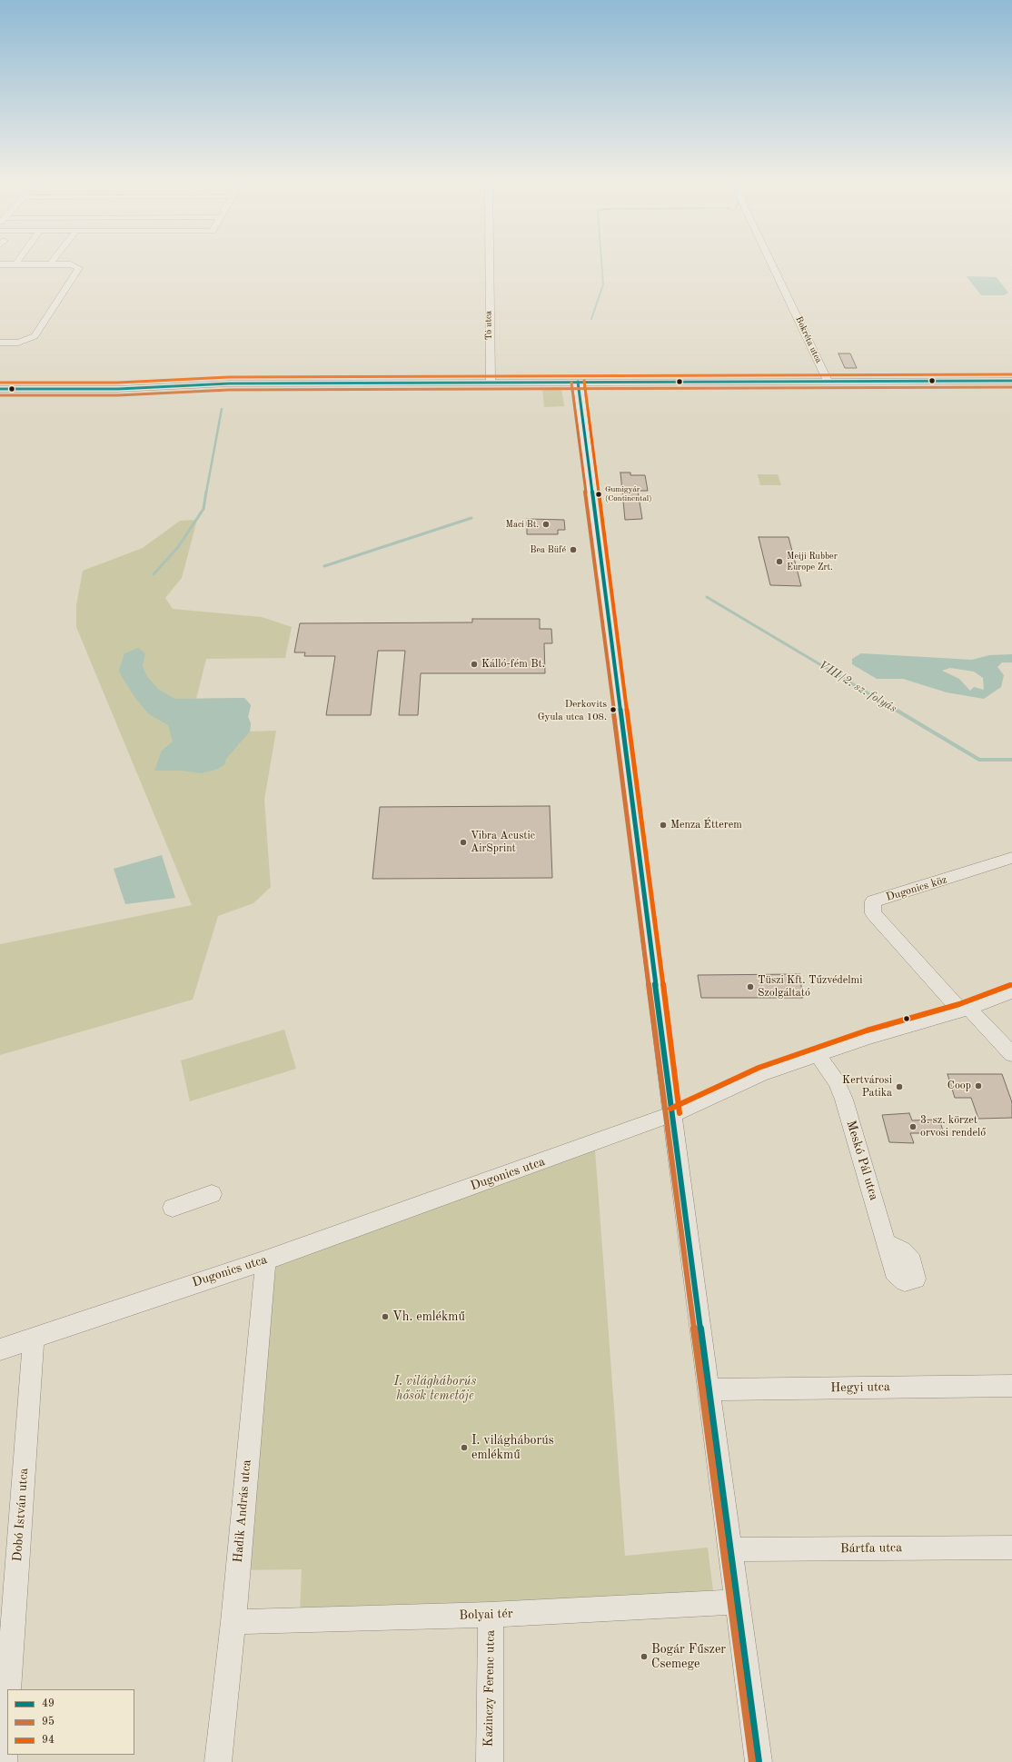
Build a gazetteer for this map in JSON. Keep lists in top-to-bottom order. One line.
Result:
{"streets":{"street":["Tó utca","Bokréta utca","Dugonics köz","Meskó Pál utca","Dugonics utca","Hegyi utca","Hadik András utca","Dobó István utca","Bártfa utca","Bolyai tér","Kazinczy Ferenc utca"]},"crossings":[["Dugonics köz","Dugonics utca"],["Meskó Pál utca","Dugonics utca"],["Dugonics utca","Hadik András utca"],["Dugonics utca","Dobó István utca"],["Hadik András utca","Bolyai tér"],["Bolyai tér","Kazinczy Ferenc utca"]],"water":["VIII/2. sz. folyás"],"parks":["I. világháborús hősök temetője"],"places":["Gumigyár (Continental)","Maci Bt.","Bea Büfé","Meiji Rubber Europe Zrt.","Kálló-fém Bt.","Derkovits Gyula utca 108.","Menza Étterem","Vibra Acustic AirSprint","Tüszi Kft. Tűzvédelmi Szolgáltató","Coop","Kertvárosi Patika","3. sz. körzet orvosi rendelő","Vh. emlékmű","I. világháborús emlékmű","Bogár Fűszer Csemege"],"lines":["transit line 94","transit line 49","transit line 95"],"legend":["49","95","94"]}
